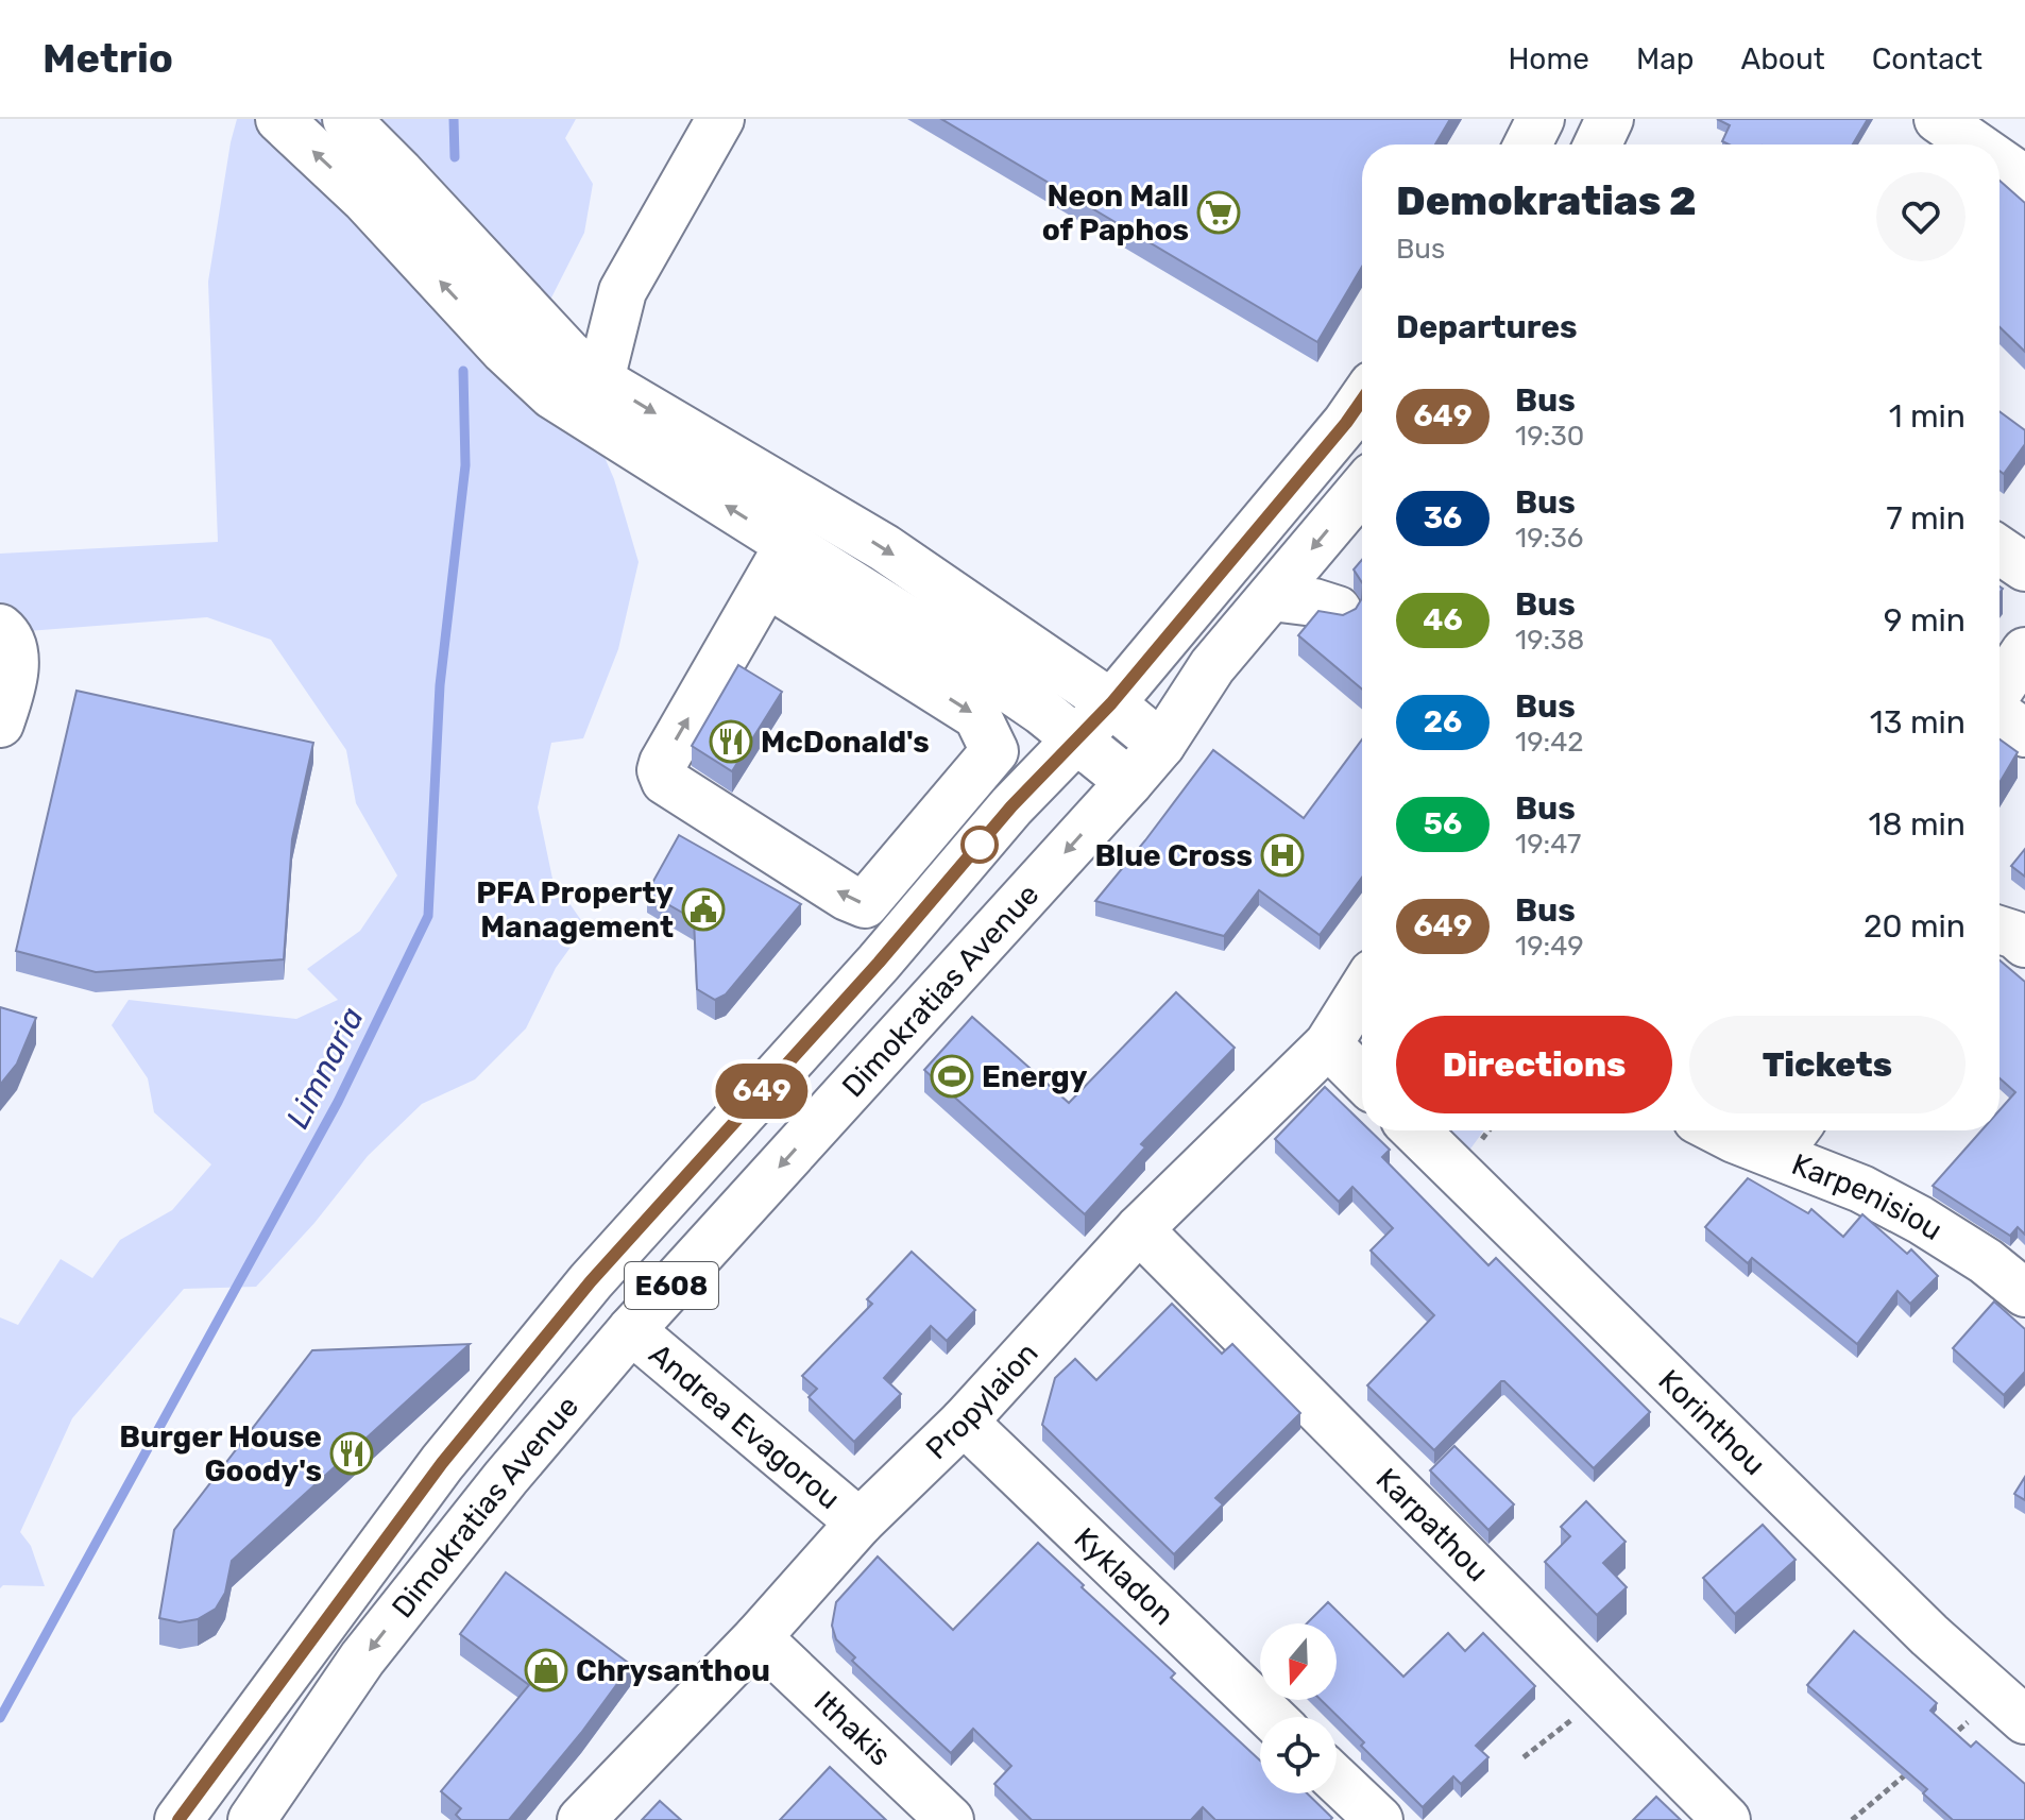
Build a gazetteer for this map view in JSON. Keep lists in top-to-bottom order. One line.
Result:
{"streets":{"main road":["Dimokratias Avenue","Karpenisiou","E608","Propylaion","Korinthou","Andrea Evagorou","Karpathou","Kykladon","Ithakis"]},"crossings":[["Dimokratias Avenue","Andrea Evagorou"],["Propylaion","Andrea Evagorou"],["Propylaion","Karpathou"],["Propylaion","Kykladon"],["Propylaion","Ithakis"]],"water":["Limnaria"],"places":{"supermarket":["Neon Mall of Paphos"],"restaurant":["McDonald's","Burger House Goody's"],"hospital":["Blue Cross"],"public building":["PFA Property Management"],"sports":["Energy"],"shop":["Chrysanthou"]},"lines":["bus line 649"],"north":"bottom","page":{"header":"Metrio","nav":["Home","Map","About","Contact"],"on_map":"649","heading":[["Demokratias 2","Bus"],"Departures"],"list":[{"mark":"649","name":"Bus","note":"19:30","value":"1 min"},{"mark":"36","name":"Bus","note":"19:36","value":"7 min"},{"mark":"46","name":"Bus","note":"19:38","value":"9 min"},{"mark":"26","name":"Bus","note":"19:42","value":"13 min"},{"mark":"56","name":"Bus","note":"19:47","value":"18 min"},{"mark":"649","name":"Bus","note":"19:49","value":"20 min"}],"buttons":["Directions","Tickets"]}}
